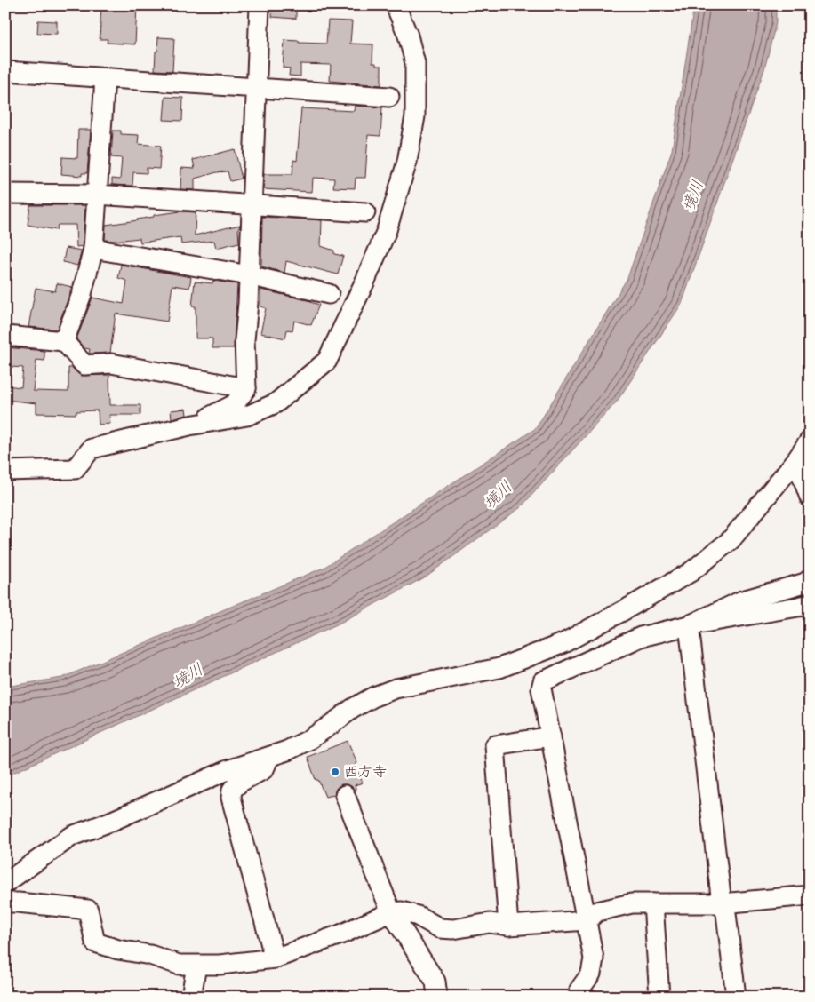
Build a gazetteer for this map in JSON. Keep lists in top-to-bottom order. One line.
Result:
{"water":["境川"],"places":["西方寺"]}
